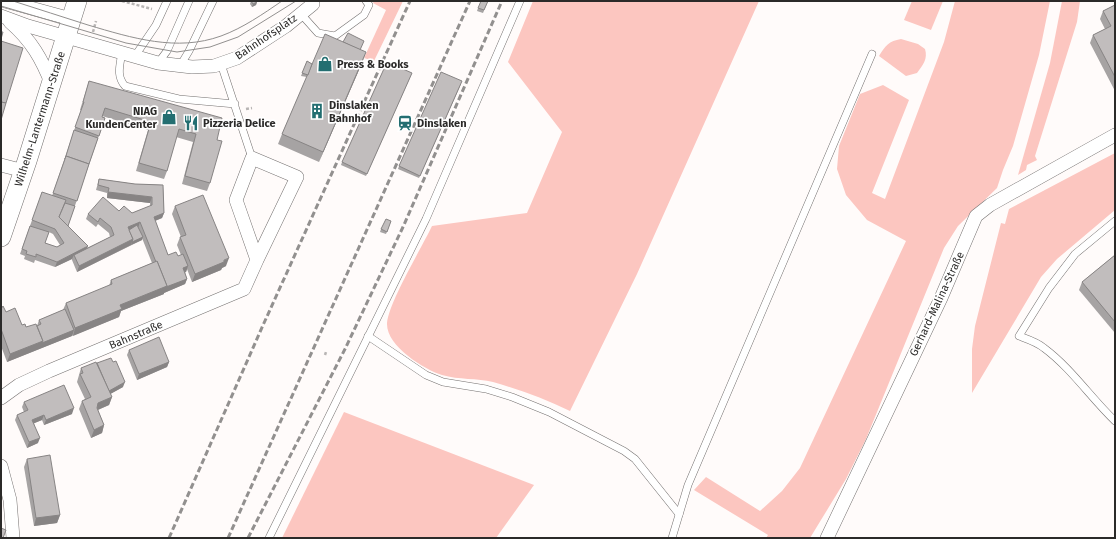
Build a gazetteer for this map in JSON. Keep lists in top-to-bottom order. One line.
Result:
{"streets":{"main road":["Wilhelm-Lantermann-Straße"],"street":["Bahnhofsplatz","Gerhard-Malina-Straße","Bahnstraße"]},"crossings":[["Bahnhofsplatz","Wilhelm-Lantermann-Straße"]],"places":{"shop":["Press & Books","NIAG KundenCenter"],"building":["Dinslaken Bahnhof"],"restaurant":["Pizzeria Delice"],"station":["Dinslaken"]}}
